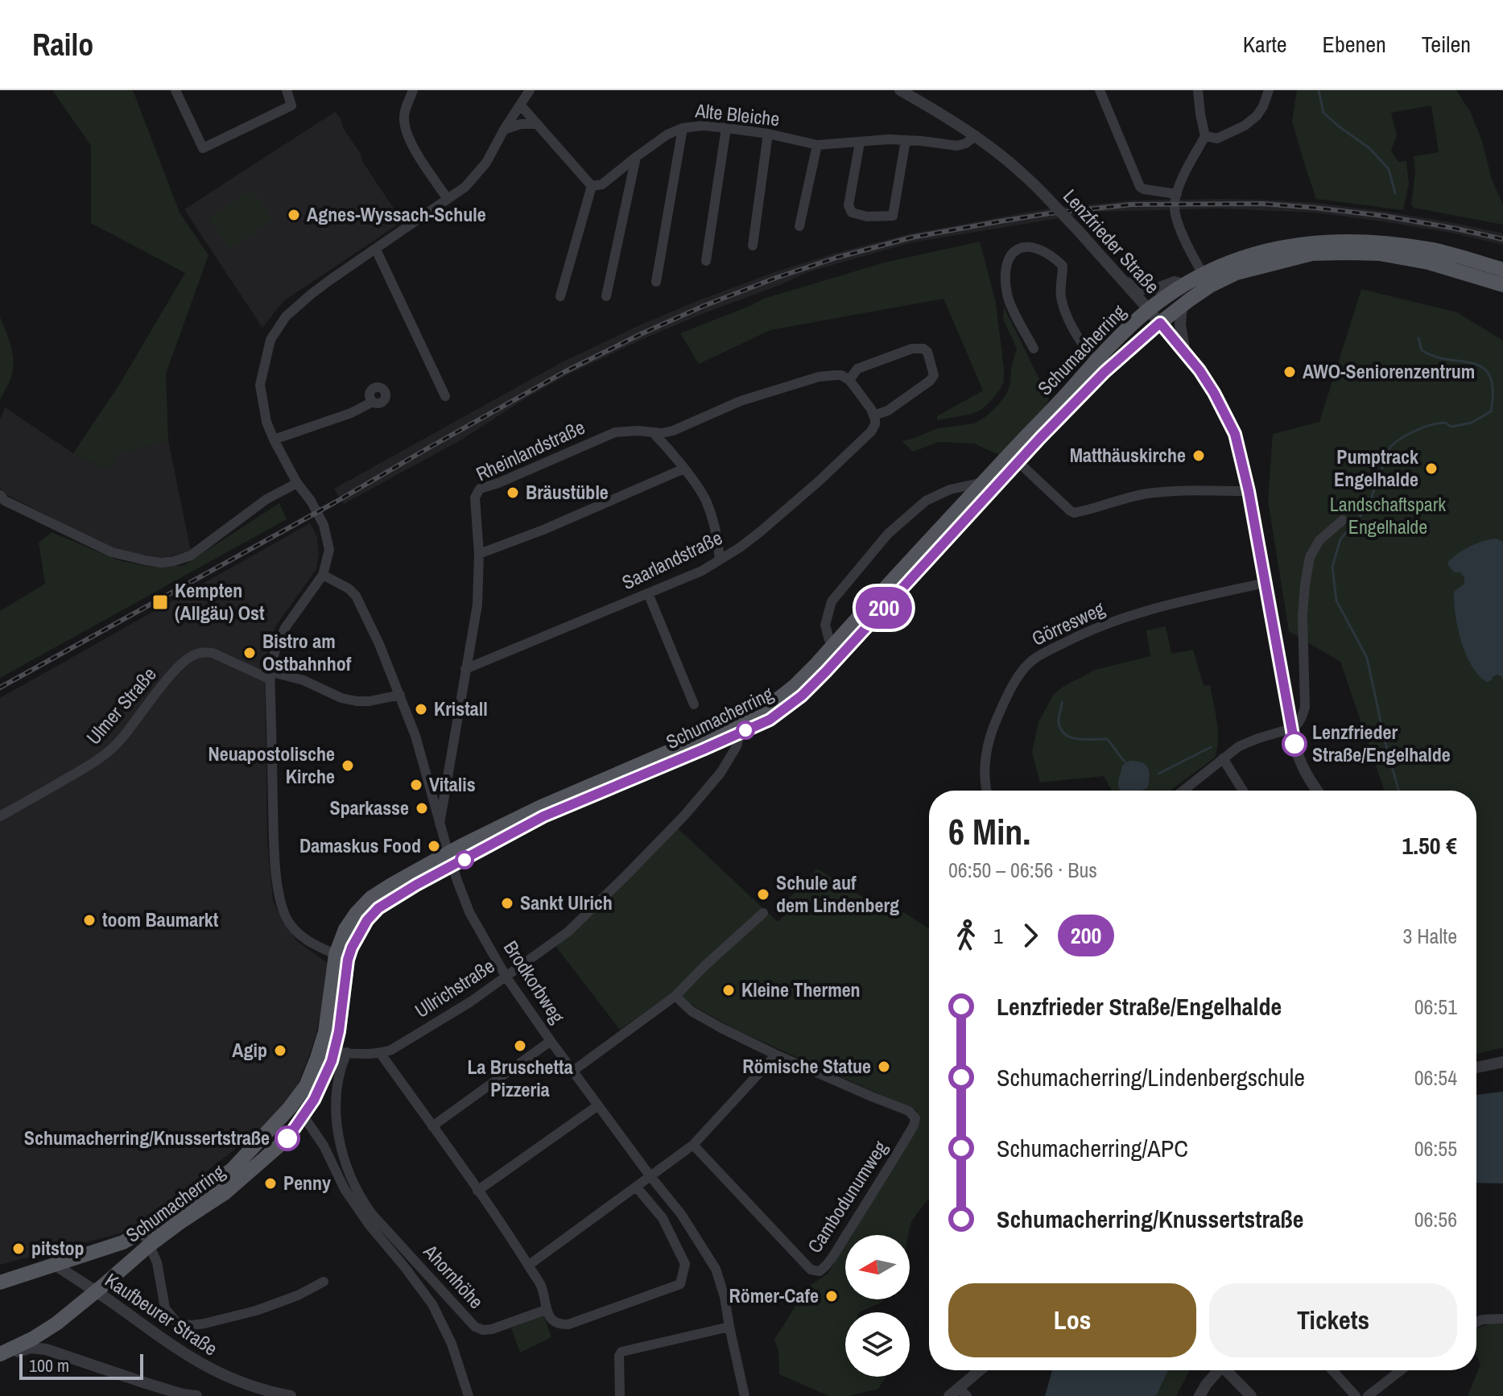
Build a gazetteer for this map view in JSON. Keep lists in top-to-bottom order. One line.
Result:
{"streets":{"main road":["Schumacherring"],"street":["Alte Bleiche","Lenzfrieder Straße","Rheinlandstraße","Saarlandstraße","Görresweg","Ulmer Straße","Brodkorbweg","Ullrichstraße","Cambodunumweg","Ahornhöhe","Kaufbeurer Straße"]},"crossings":[["Alte Bleiche","Lenzfrieder Straße"],["Lenzfrieder Straße","Schumacherring"],["Lenzfrieder Straße","Görresweg"],["Schumacherring","Brodkorbweg"],["Schumacherring","Ullrichstraße"],["Schumacherring","Ahornhöhe"],["Schumacherring","Kaufbeurer Straße"],["Rheinlandstraße","Saarlandstraße"],["Rheinlandstraße","Brodkorbweg"],["Ulmer Straße","Brodkorbweg"],["Brodkorbweg","Ullrichstraße"]],"parks":["Landschaftspark Engelhalde"],"places":{"other":["Agnes-Wyssach-Schule","AWO-Seniorenzentrum","Matthäuskirche","Pumptrack Engelhalde","Bräustüble","Bistro am Ostbahnhof","Kristall","Lenzfrieder Straße/Engelhalde","Neuapostolische Kirche","Vitalis","Sparkasse","Damaskus Food","Schule auf dem Lindenberg","Sankt Ulrich","toom Baumarkt","Kleine Thermen","La Bruschetta Pizzeria","Agip","Römische Statue","Schumacherring/Knussertstraße","Penny","pitstop","Römer-Cafe"],"transit":["Kempten (Allgäu) Ost"]},"lines":["bus line 200"],"scale_bar":"100 m","north":"left","page":{"header":"Railo","nav":["Karte","Ebenen","Teilen"],"on_map":"200","heading":["6 Min.","06:50 – 06:56 · Bus","1.50 €"],"legs":["1","200","3 Halte"],"list":[{"name":"Lenzfrieder Straße/Engelhalde","value":"06:51"},{"name":"Schumacherring/Lindenbergschule","value":"06:54"},{"name":"Schumacherring/APC","value":"06:55"},{"name":"Schumacherring/Knussertstraße","value":"06:56"}],"buttons":["Los","Tickets"],"scale":"100 m"}}
